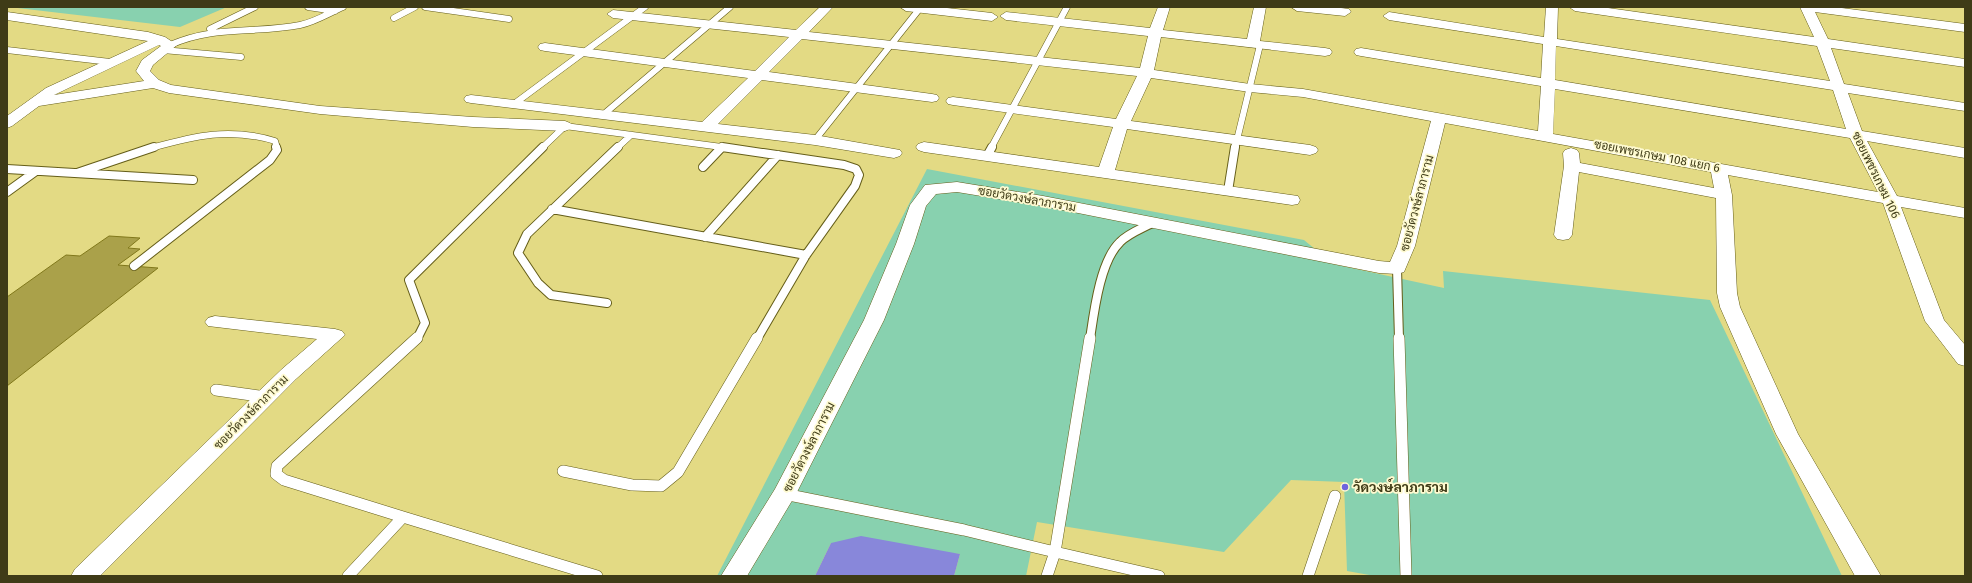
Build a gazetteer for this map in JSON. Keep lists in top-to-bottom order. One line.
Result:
{"streets":{"street":["ซอยเพชรเกษม 108 แยก 6","ซอยเพชรเกษม 106","ซอยวัดวงษ์ลาภาราม"]},"crossings":[["ซอยเพชรเกษม 108 แยก 6","ซอยเพชรเกษม 106"],["ซอยเพชรเกษม 108 แยก 6","ซอยวัดวงษ์ลาภาราม"]],"places":["วัดวงษ์ลาภาราม"]}
